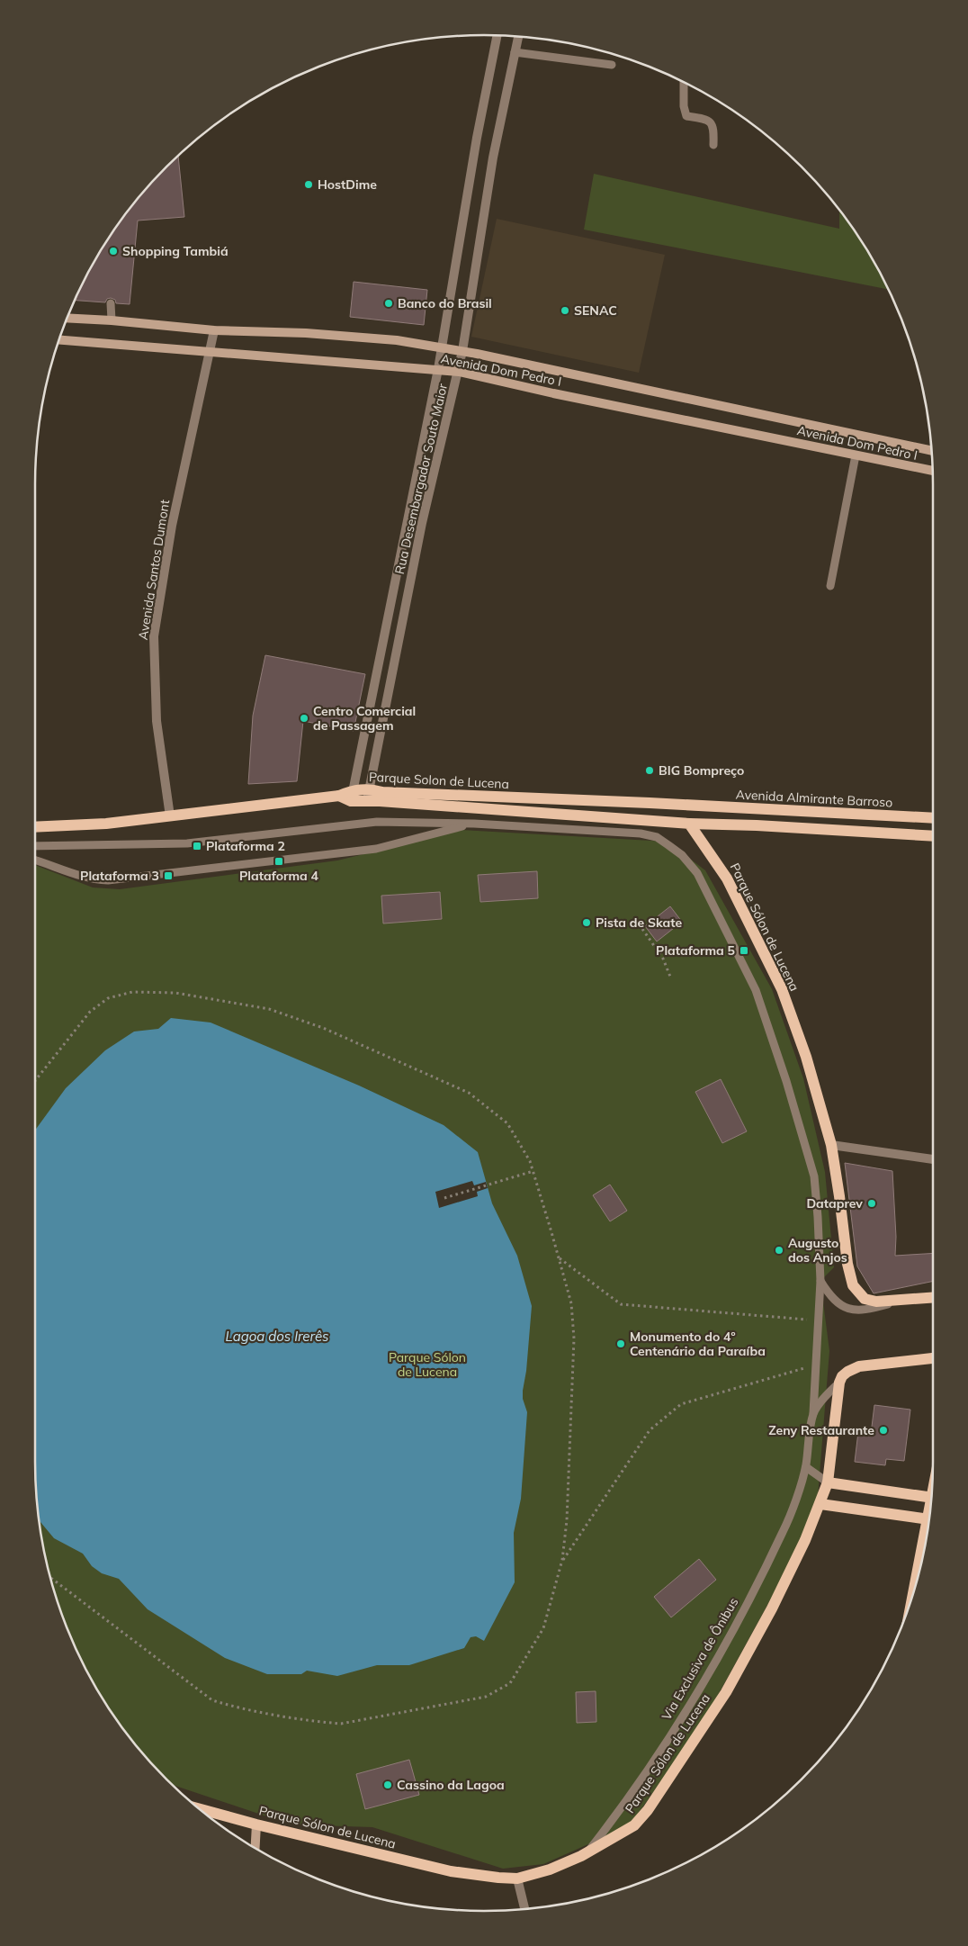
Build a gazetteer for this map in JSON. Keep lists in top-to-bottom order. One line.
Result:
{"streets":{"main road":["Avenida Dom Pedro I","Parque Solon de Lucena","Avenida Almirante Barroso","Parque Sólon de Lucena"],"street":["Rua Desembargador Souto Maior","Avenida Santos Dumont"],"lane":["Via Exclusiva de Ônibus"]},"crossings":[["Avenida Dom Pedro I","Rua Desembargador Souto Maior"],["Avenida Dom Pedro I","Avenida Santos Dumont"],["Rua Desembargador Souto Maior","Parque Solon de Lucena"],["Parque Solon de Lucena","Avenida Almirante Barroso"],["Parque Sólon de Lucena","Via Exclusiva de Ônibus"]],"water":["Lagoa dos Irerês"],"parks":["Parque Sólon de Lucena"],"places":{"other":["HostDime","Shopping Tambiá","Banco do Brasil","SENAC","Centro Comercial de Passagem","BIG Bompreço","Pista de Skate","Dataprev","Augusto dos Anjos","Monumento do 4º Centenário da Paraíba","Zeny Restaurante","Cassino da Lagoa"],"transit":["Plataforma 2","Plataforma 4","Plataforma 3","Plataforma 5"]}}
